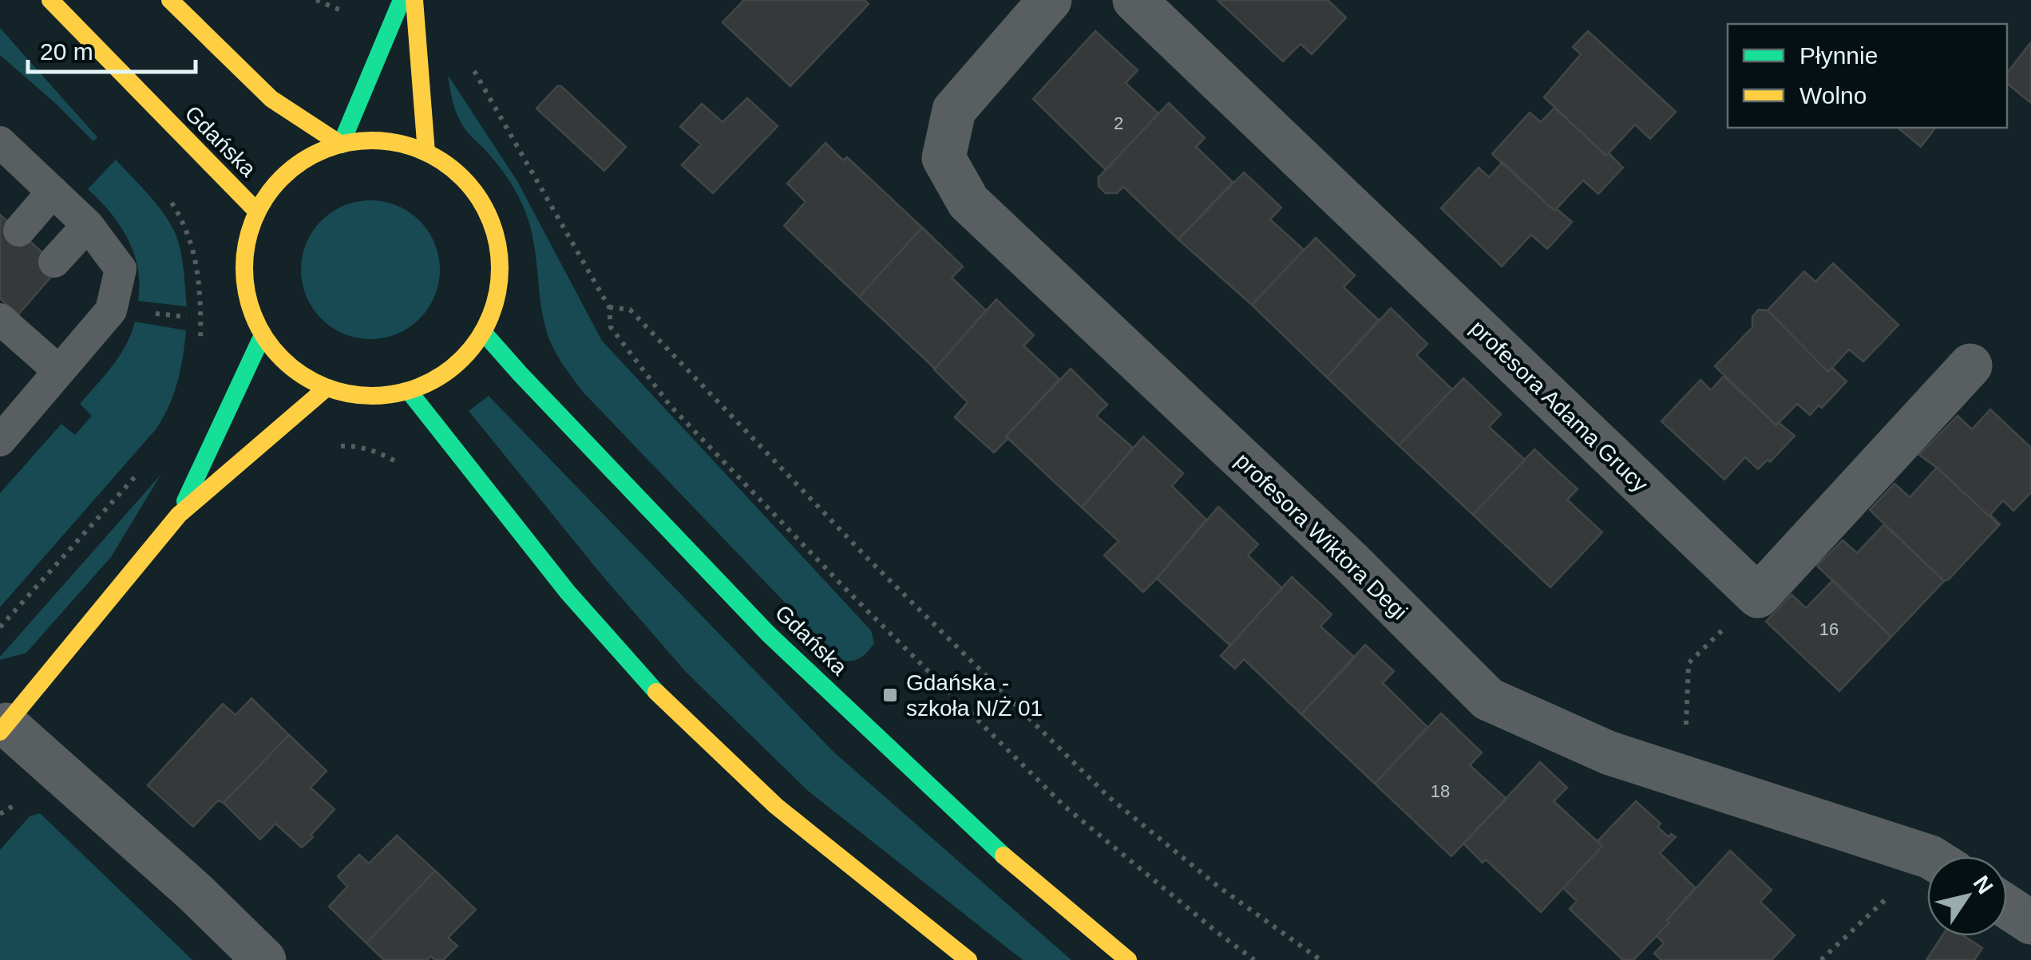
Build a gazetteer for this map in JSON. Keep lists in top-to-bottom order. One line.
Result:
{"streets":{"main road":["Gdańska"],"street":["profesora Adama Grucy","profesora Wiktora Degi"]},"places":{"transit":["Gdańska - szkoła N/Ż 01"]},"house_numbers":["2","16","18"],"legend":["Płynnie","Wolno"],"scale_bar":"20 m","north":"top right"}
